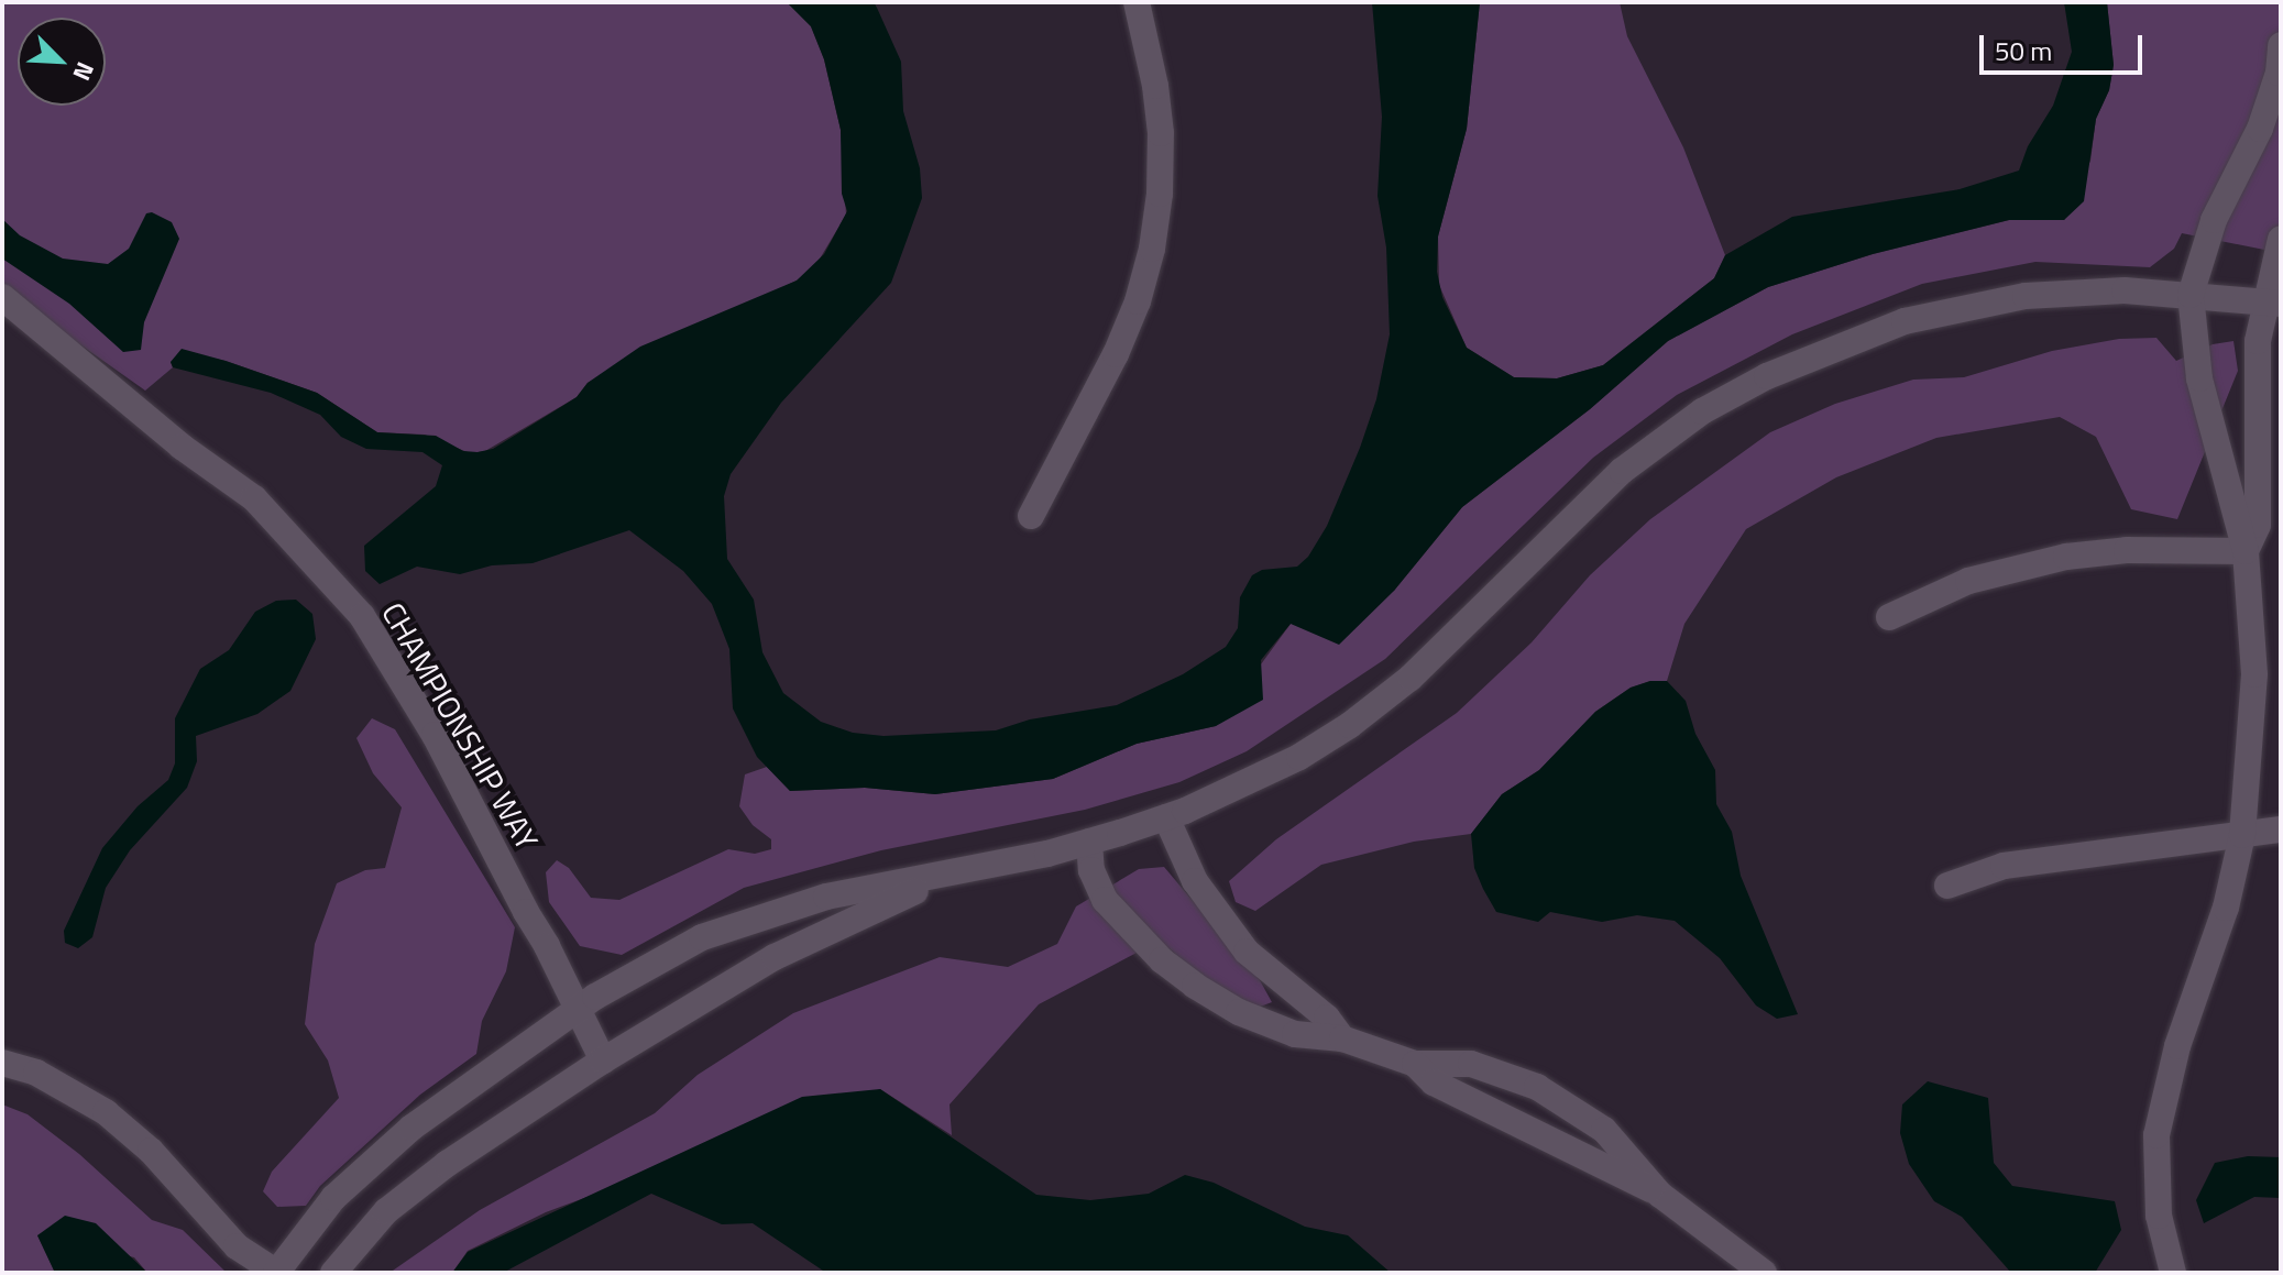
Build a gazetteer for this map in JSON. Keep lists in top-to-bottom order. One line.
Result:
{"streets":{"street":["CHAMPIONSHIP WAY"]},"scale_bar":"50 m","north":"bottom right"}
